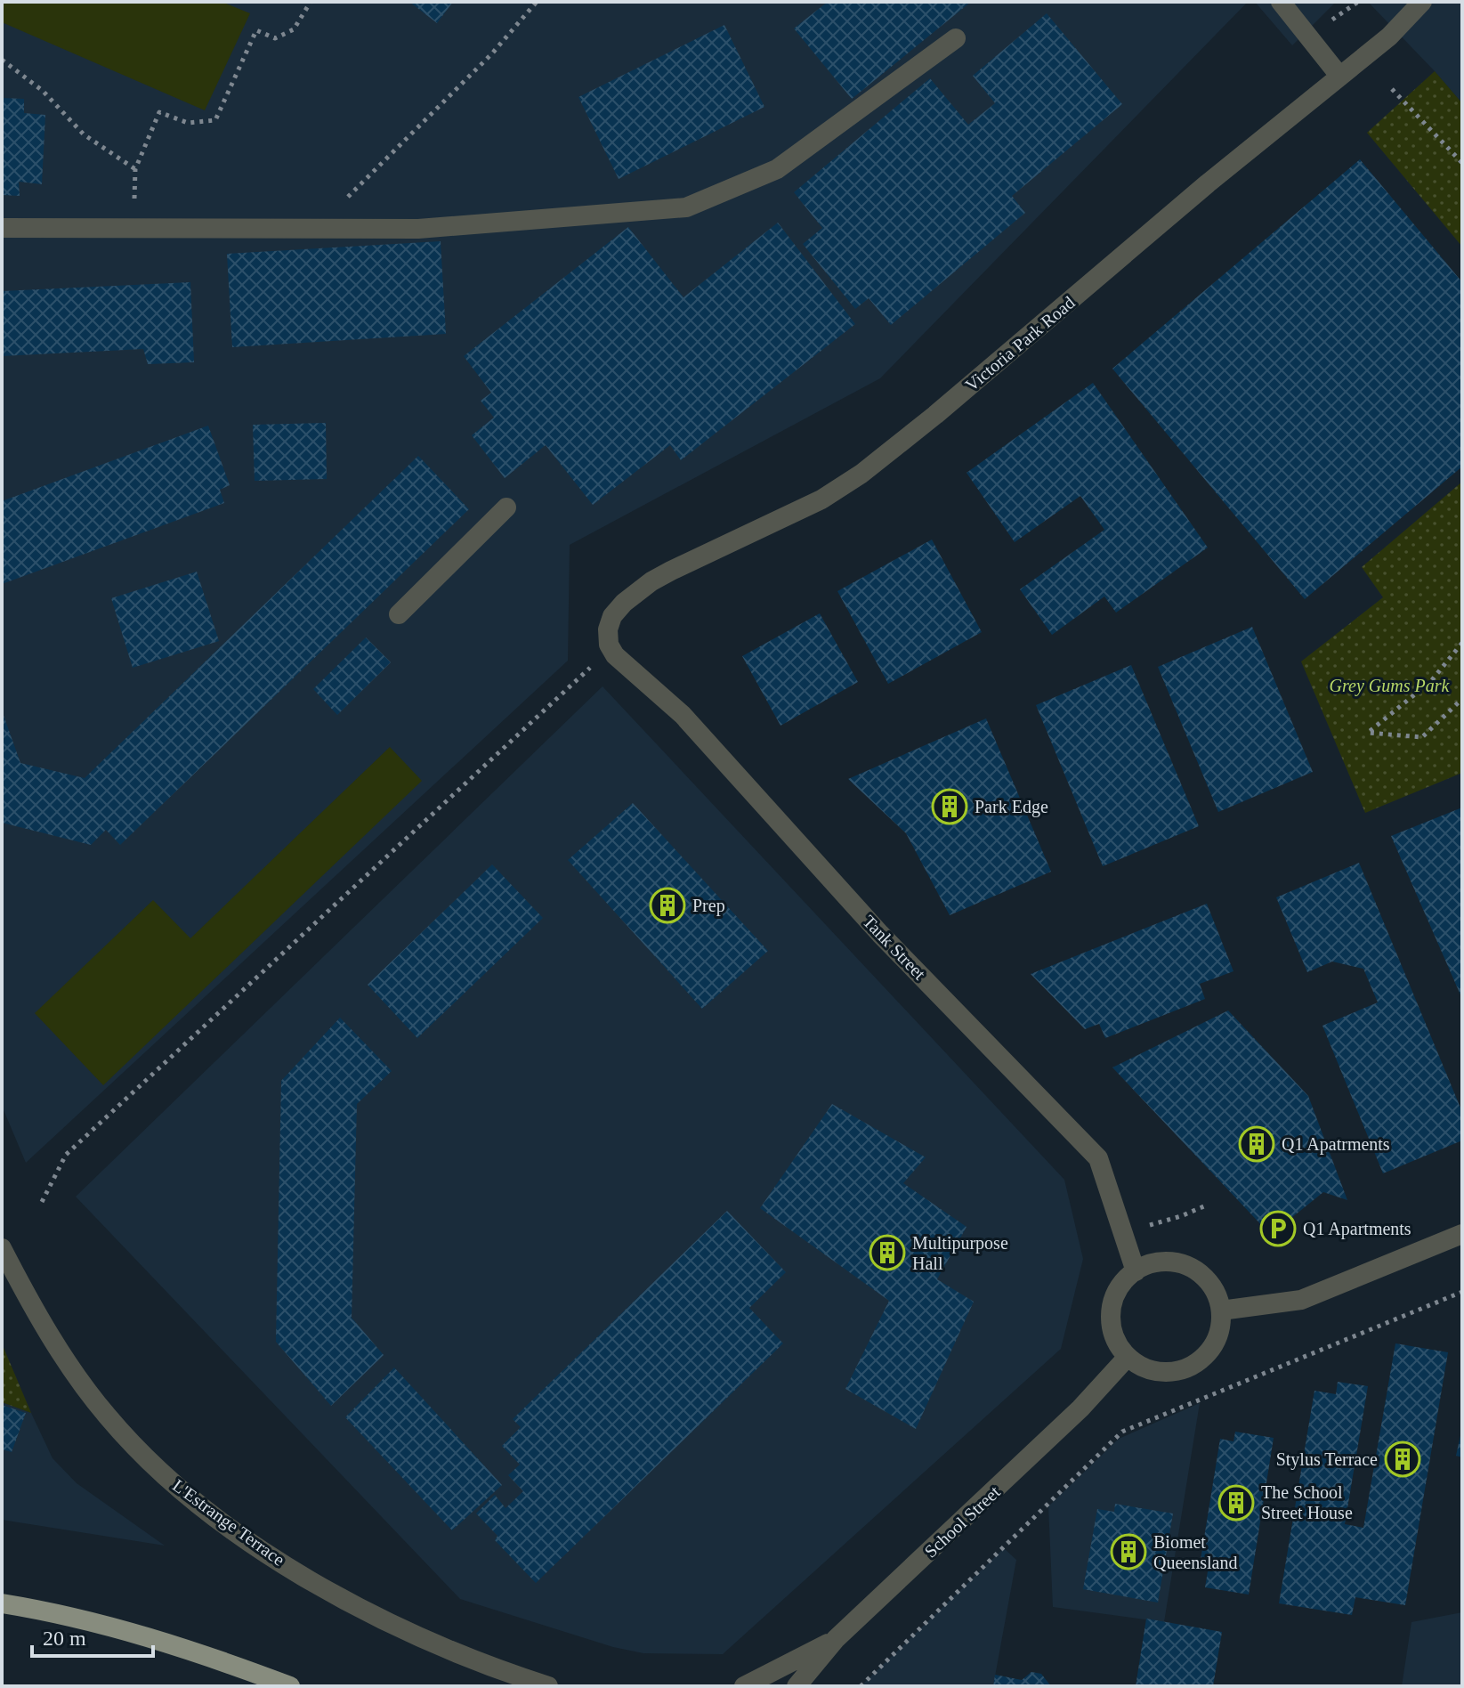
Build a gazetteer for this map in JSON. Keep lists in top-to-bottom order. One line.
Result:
{"streets":{"street":["Victoria Park Road","Tank Street","School Street","L'Estrange Terrace"]},"crossings":[["Victoria Park Road","Tank Street"],["Tank Street","School Street"]],"parks":["Grey Gums Park"],"places":{"building":["Park Edge","Prep","Q1 Apatrments","Multipurpose Hall","Stylus Terrace","The School Street House","Biomet Queensland"],"parking":["Q1 Apartments"]},"scale_bar":"20 m"}
